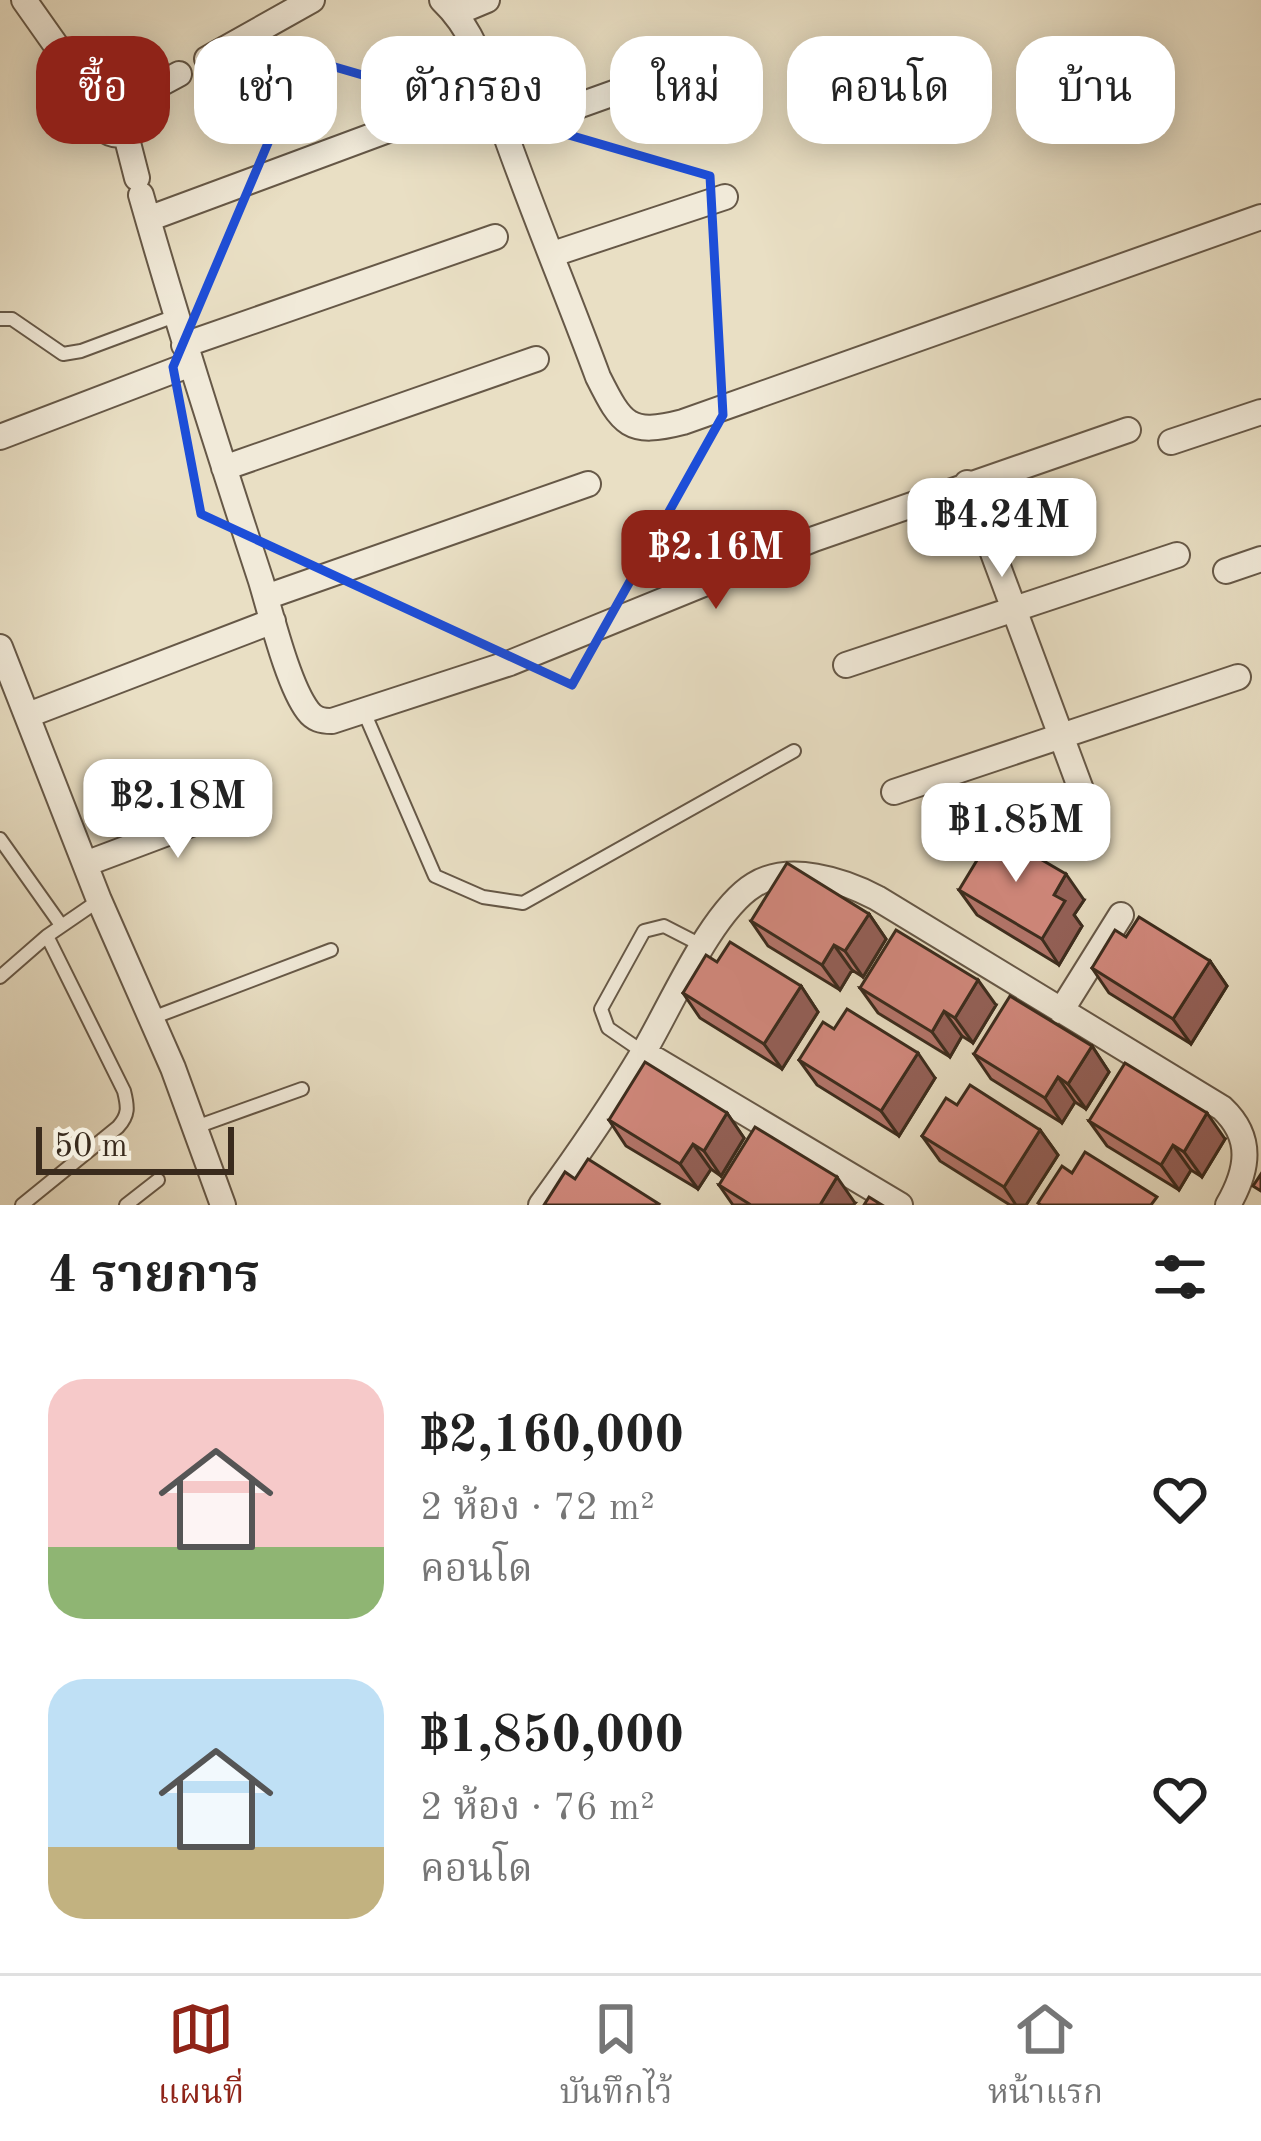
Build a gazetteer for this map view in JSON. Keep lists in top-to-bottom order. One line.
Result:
{"scale_bar":"50 m","page":{"chip":["ซื้อ","เช่า","ตัวกรอง","ใหม่","คอนโด","บ้าน"],"price":["฿4.24M","฿2.16M","฿2.18M","฿1.85M"],"scale":"50 m","heading":"4 รายการ","list":[{"name":"฿2,160,000","note":"2 ห้อง · 72 m² · คอนโด"},{"name":"฿1,850,000","note":"2 ห้อง · 76 m² · คอนโด"}],"tabs":["แผนที่","บันทึกไว้","หน้าแรก"]}}
